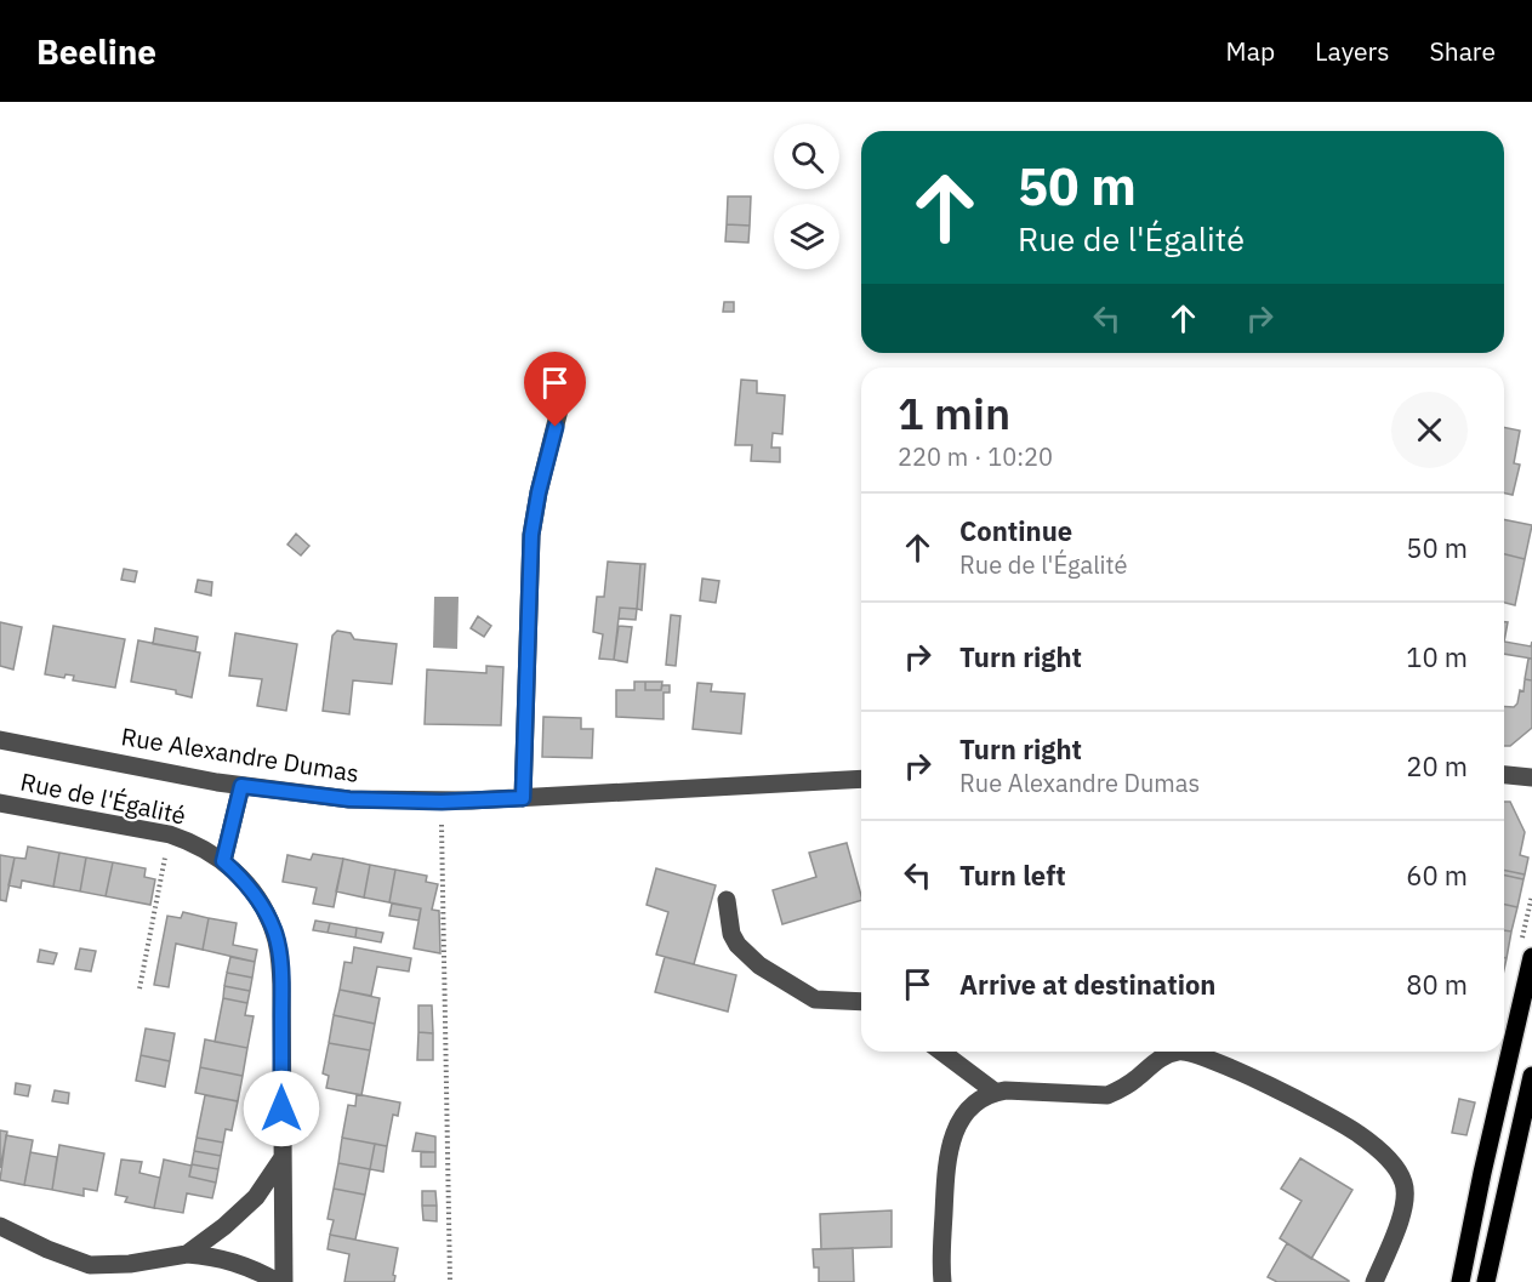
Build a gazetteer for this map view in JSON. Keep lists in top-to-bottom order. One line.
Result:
{"streets":{"street":["Rue Alexandre Dumas","Rue de l'Égalité"]},"page":{"header":"Beeline","nav":["Map","Layers","Share"],"turn":["50 m","Rue de l'Égalité"],"heading":["1 min","220 m · 10:20"],"list":[{"name":"Continue","note":"Rue de l'Égalité","value":"50 m"},{"name":"Turn right","value":"10 m"},{"name":"Turn right","note":"Rue Alexandre Dumas","value":"20 m"},{"name":"Turn left","value":"60 m"},{"name":"Arrive at destination","value":"80 m"}]}}
